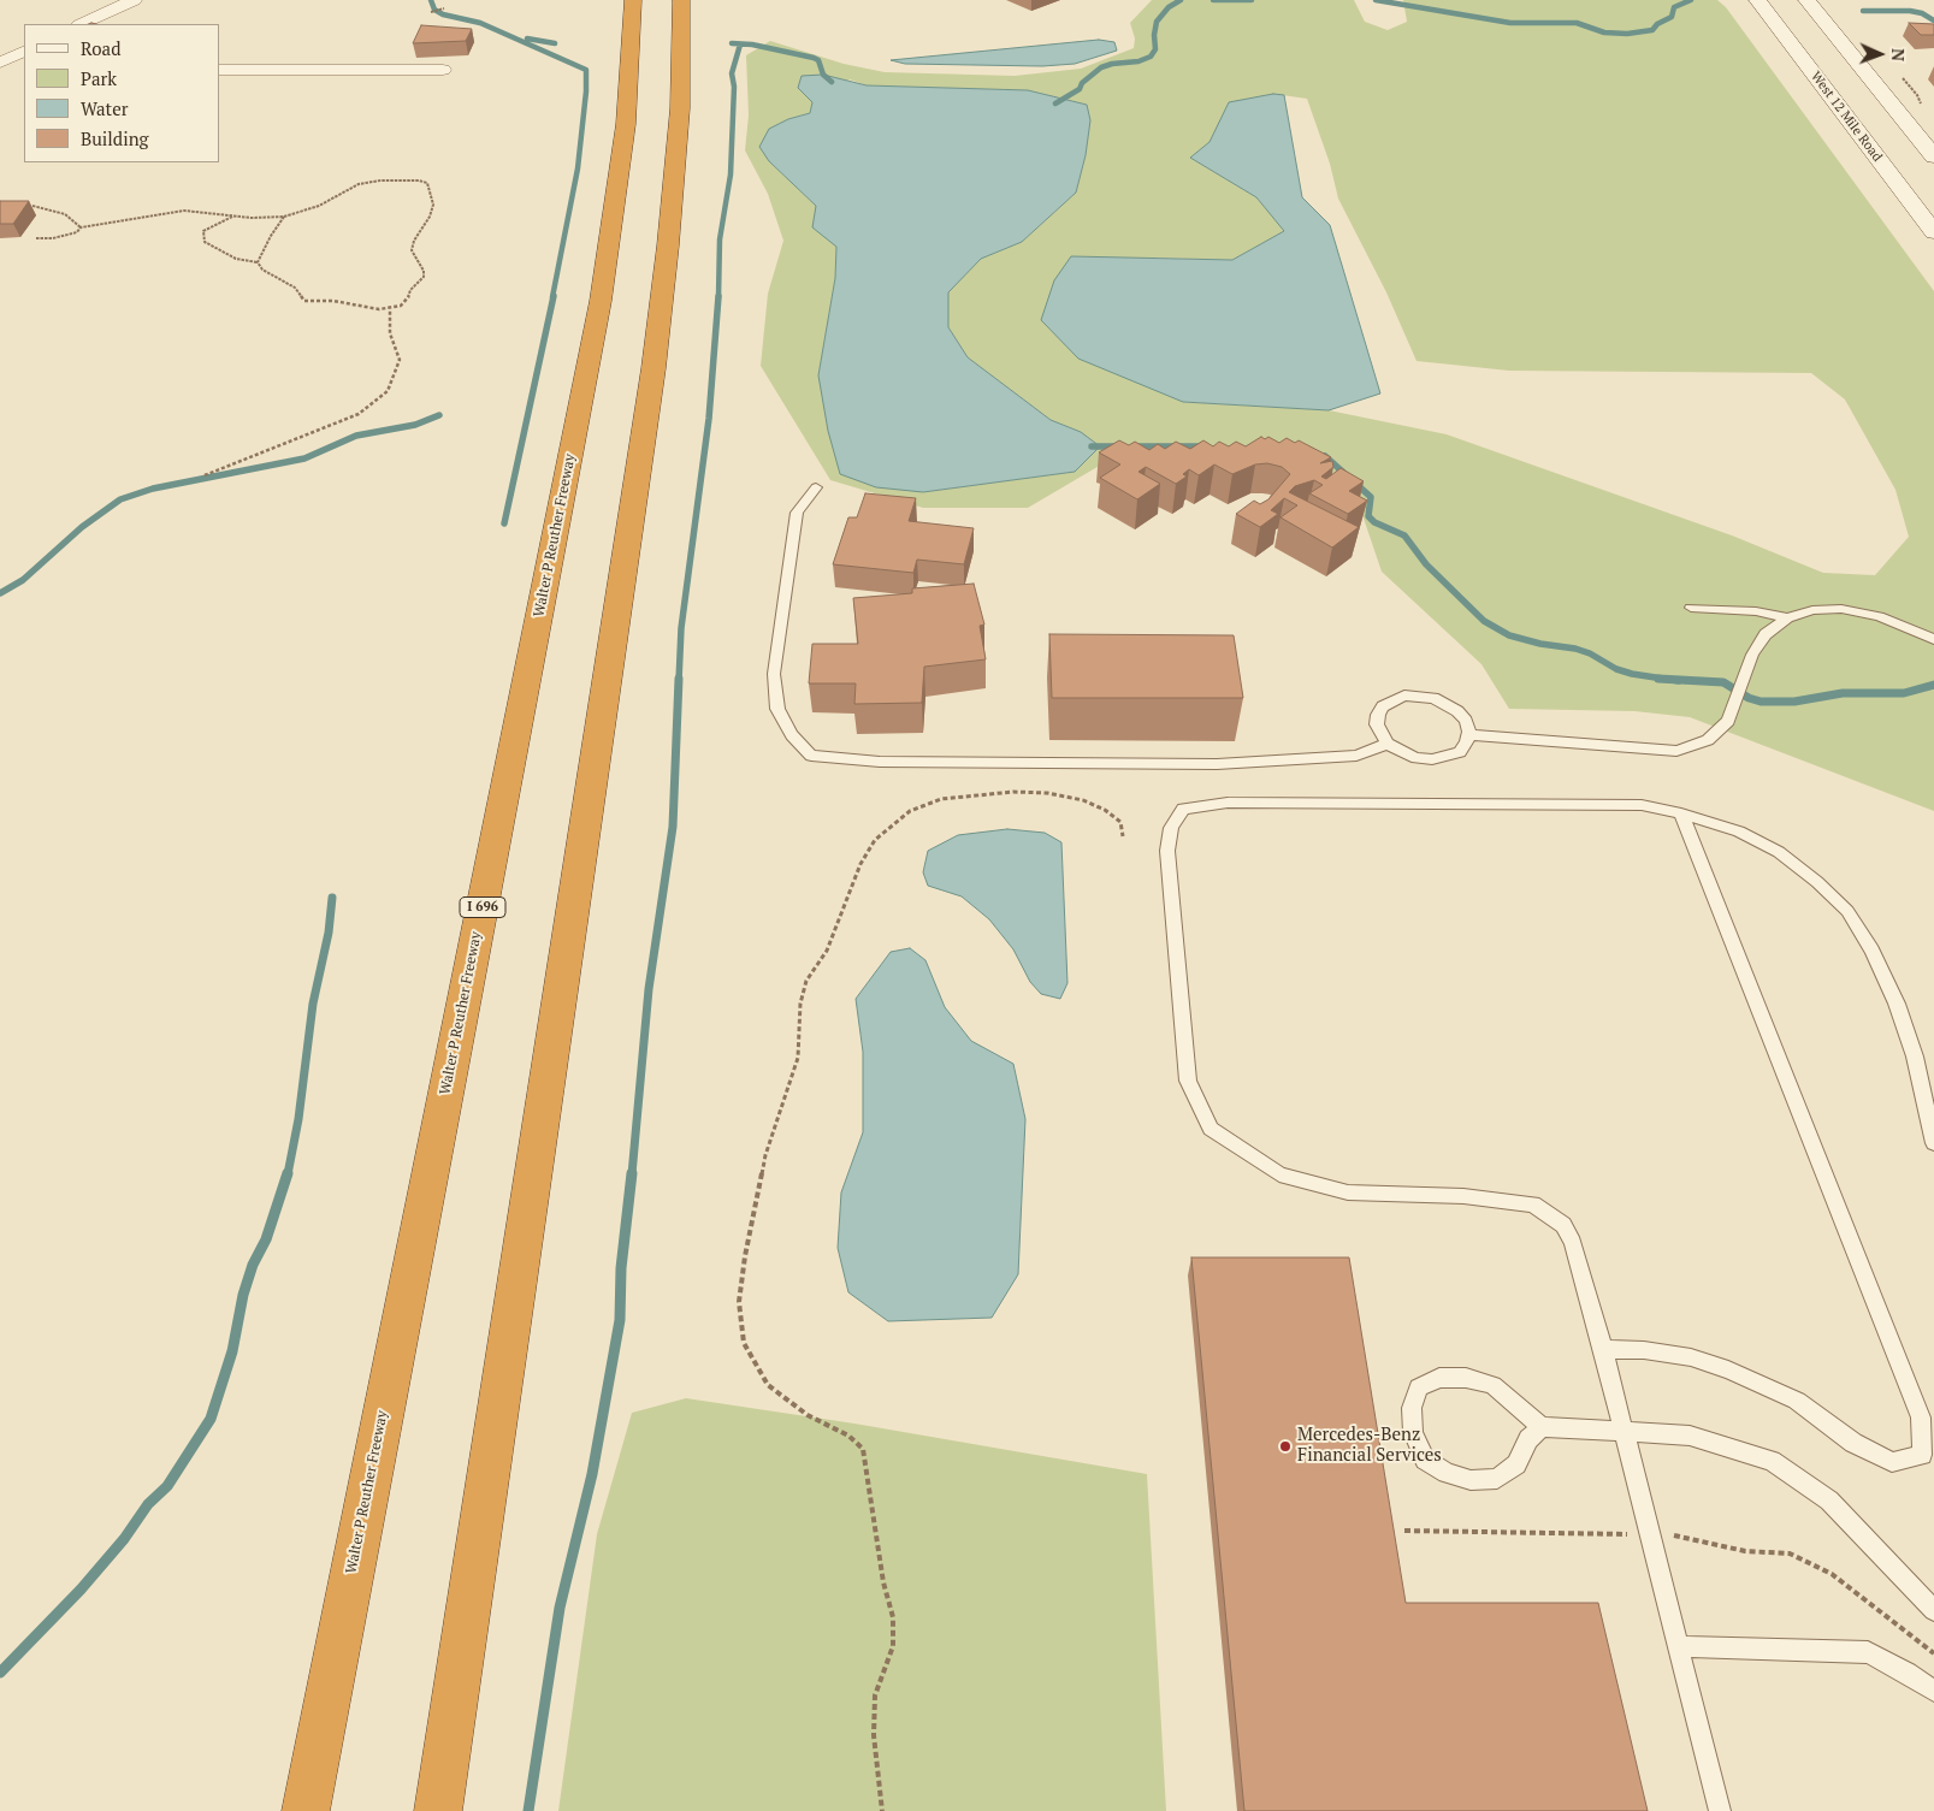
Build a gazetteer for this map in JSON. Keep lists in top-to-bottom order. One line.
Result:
{"streets":{"highway":["Walter P Reuther Freeway","I 696"],"main road":["West 12 Mile Road"]},"places":["Mercedes-Benz Financial Services"],"legend":["Road","Park","Water","Building"],"north":"right"}
